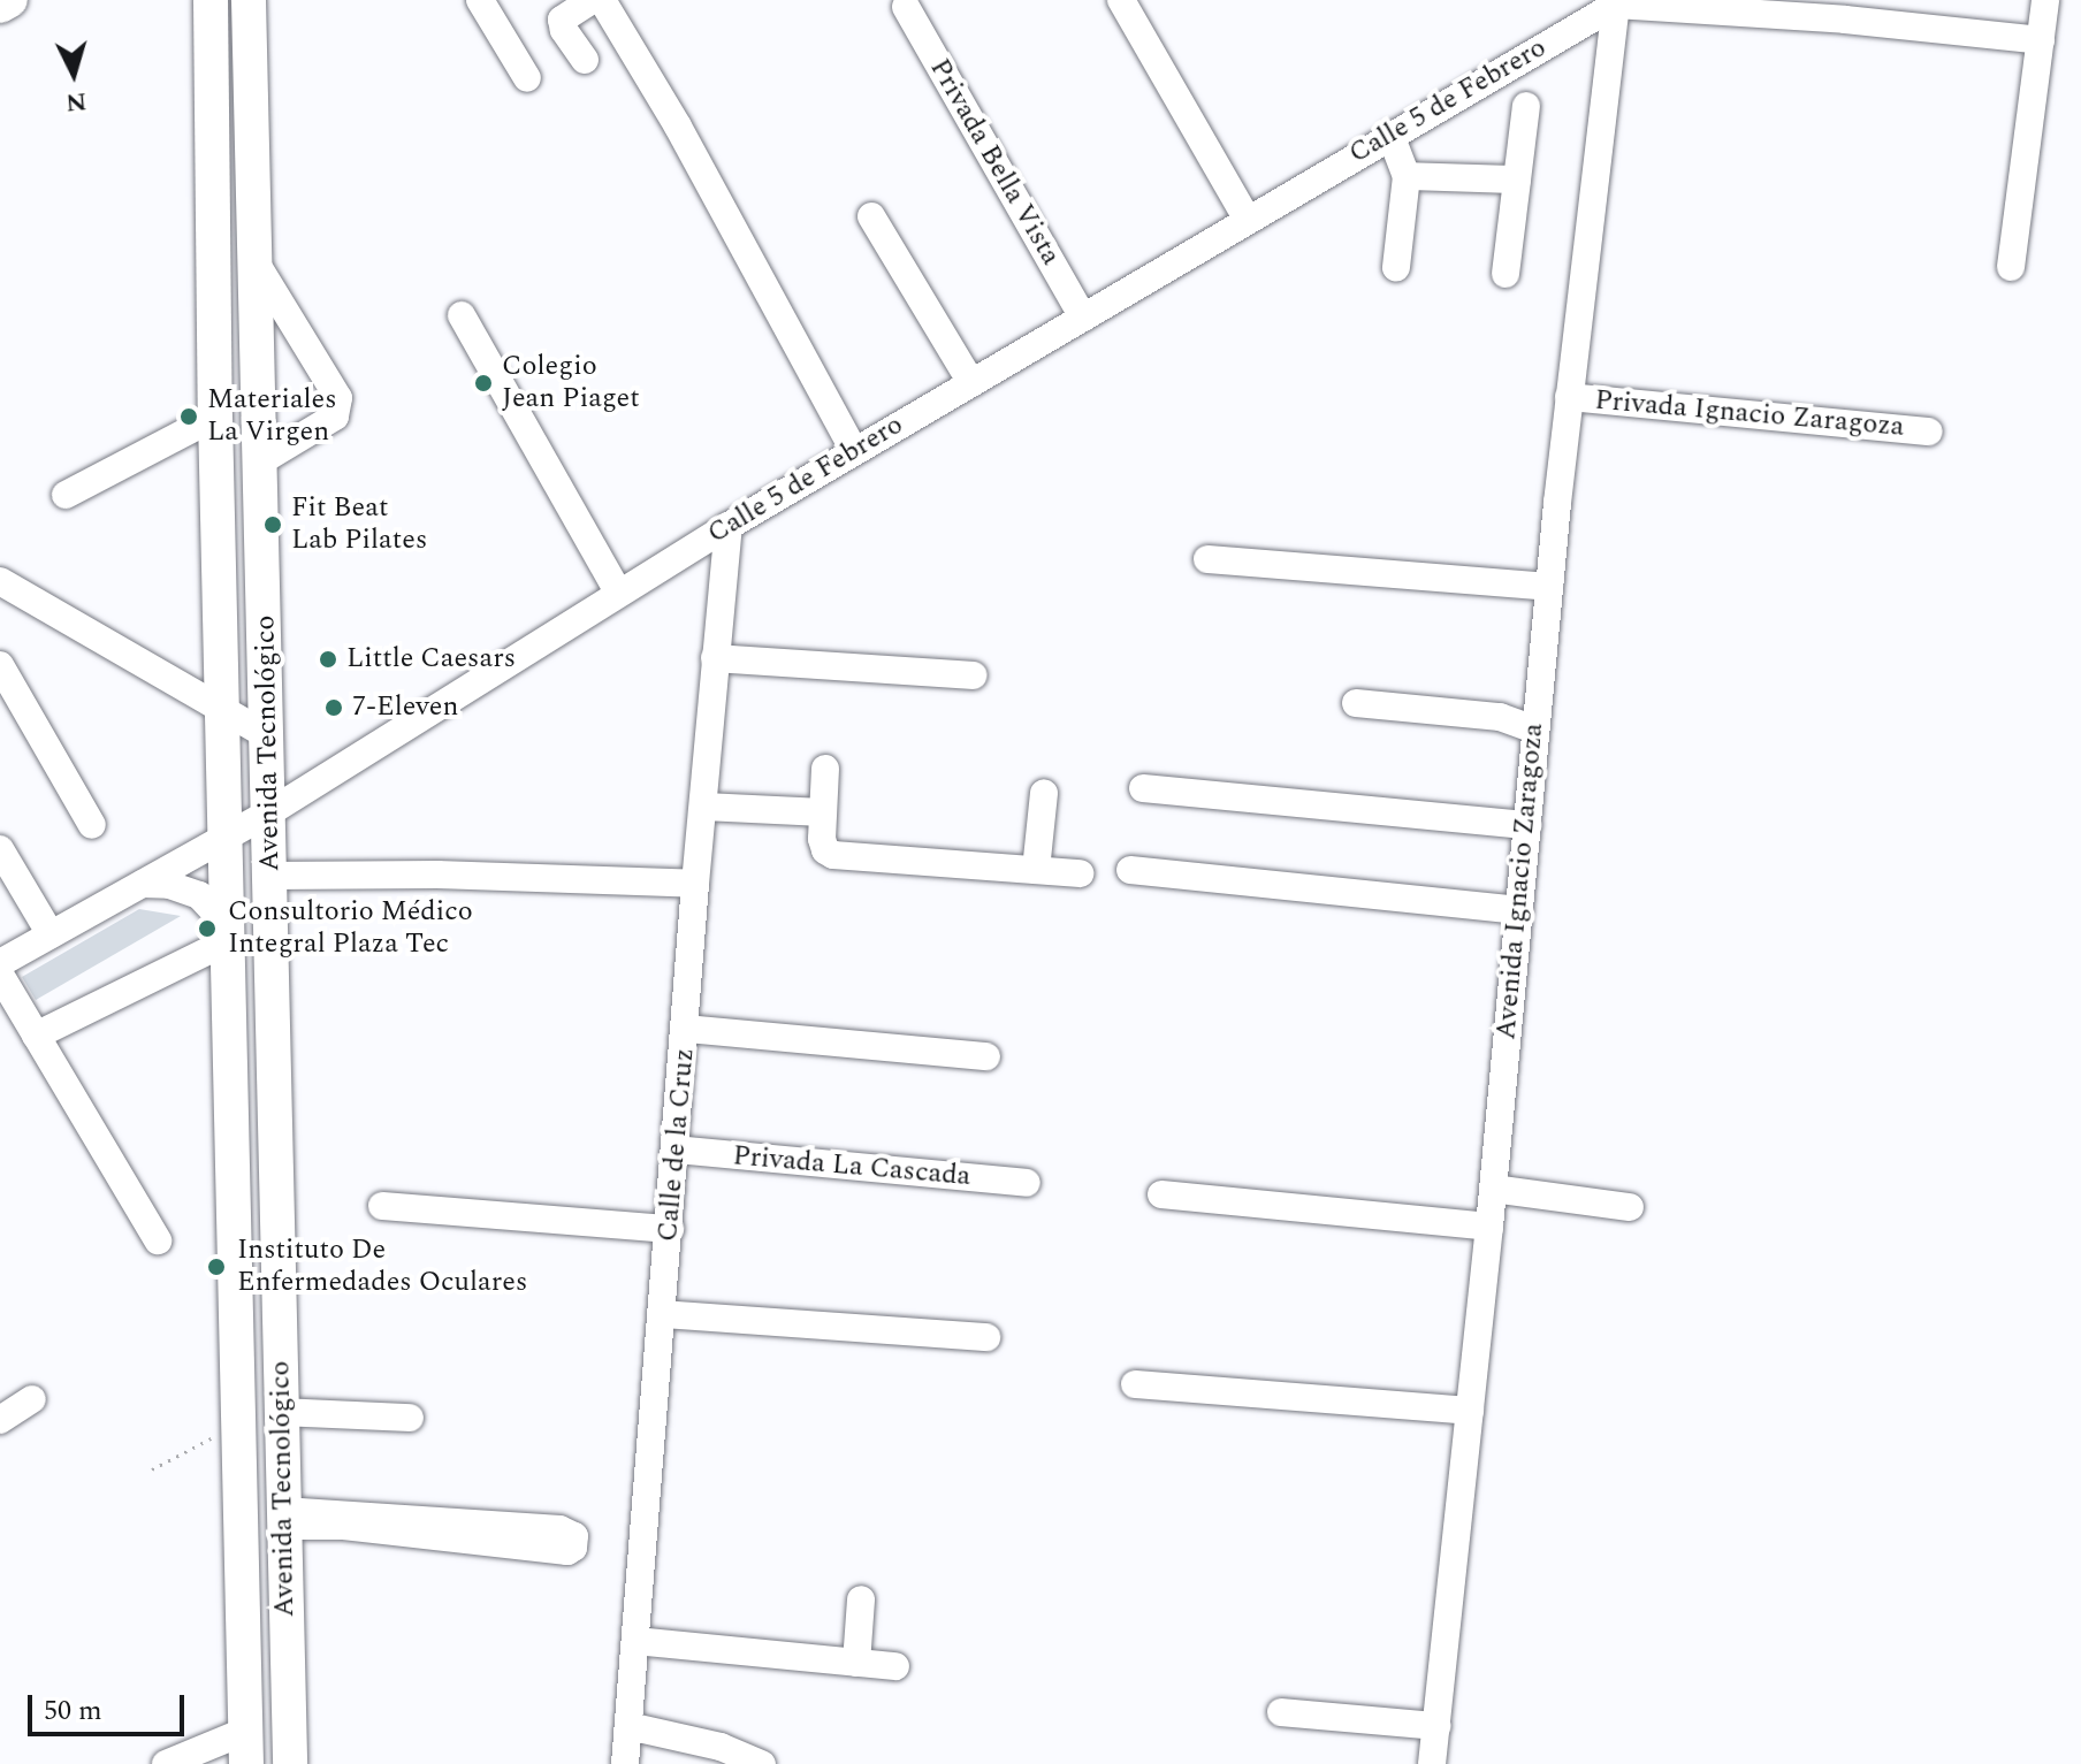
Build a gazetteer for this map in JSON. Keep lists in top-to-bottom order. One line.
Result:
{"streets":{"main road":["Avenida Tecnológico"],"street":["Calle 5 de Febrero","Privada Bella Vista","Privada Ignacio Zaragoza","Avenida Ignacio Zaragoza","Calle de la Cruz","Privada La Cascada"]},"crossings":[["Calle 5 de Febrero","Privada Bella Vista"],["Calle 5 de Febrero","Avenida Tecnológico"],["Calle 5 de Febrero","Avenida Ignacio Zaragoza"],["Calle 5 de Febrero","Calle de la Cruz"],["Privada Ignacio Zaragoza","Avenida Ignacio Zaragoza"],["Calle de la Cruz","Privada La Cascada"]],"places":["Colegio Jean Piaget","Materiales La Virgen","Fit Beat Lab Pilates","Little Caesars","7-Eleven","Consultorio Médico Integral Plaza Tec","Instituto De Enfermedades Oculares"],"scale_bar":"50 m","north":"bottom"}
